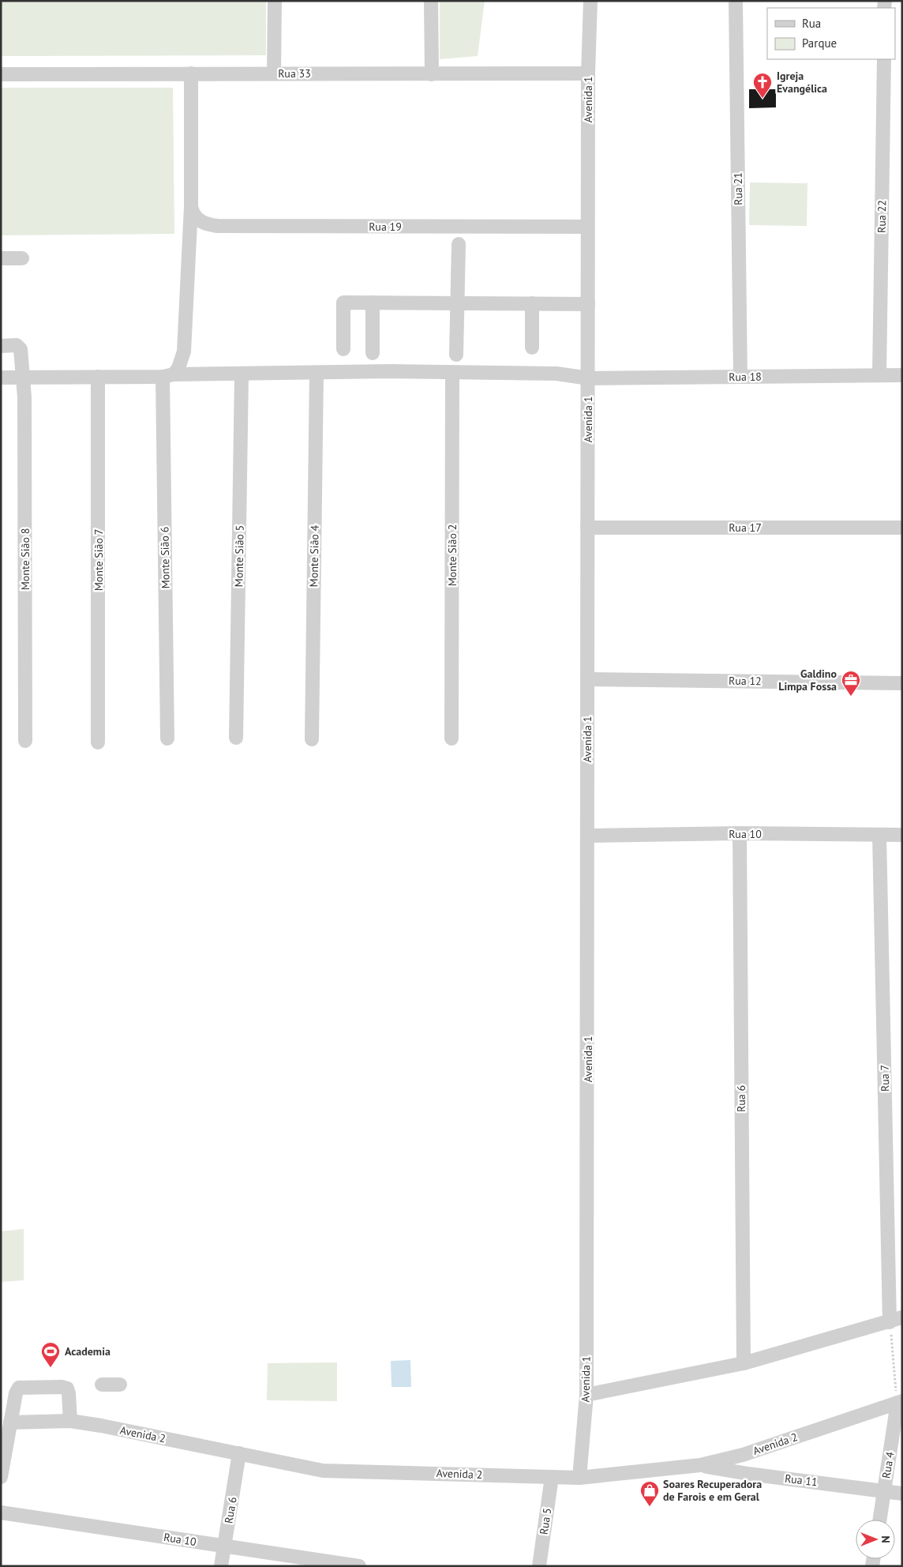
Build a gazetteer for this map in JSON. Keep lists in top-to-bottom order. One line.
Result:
{"streets":{"street":["Rua 33","Avenida 1","Rua 21","Rua 22","Rua 19","Rua 18","Rua 17","Monte Sião 2","Monte Sião 5","Monte Sião 4","Monte Sião 6","Monte Sião 8","Monte Sião 7","Rua 12","Rua 10","Rua 7","Rua 6","Avenida 2","Rua 4","Rua 11","Rua 5"]},"crossings":[["Rua 33","Avenida 1"],["Avenida 1","Rua 19"],["Avenida 1","Rua 18"],["Avenida 1","Rua 17"],["Avenida 1","Rua 12"],["Avenida 1","Rua 10"],["Avenida 1","Avenida 2"],["Rua 21","Rua 18"],["Rua 22","Rua 18"],["Rua 18","Monte Sião 2"],["Rua 18","Monte Sião 5"],["Rua 18","Monte Sião 4"],["Rua 18","Monte Sião 6"],["Rua 18","Monte Sião 8"],["Rua 18","Monte Sião 7"],["Rua 10","Rua 7"],["Rua 10","Rua 6"],["Rua 6","Avenida 2"],["Avenida 2","Rua 4"],["Avenida 2","Rua 11"],["Avenida 2","Rua 5"],["Rua 4","Rua 11"]],"places":{"church":["Igreja Evangélica"],"office":["Galdino Limpa Fossa"],"sports":["Academia"],"shop":["Soares Recuperadora de Farois e em Geral"]},"legend":["Rua","Parque"],"north":"right"}
